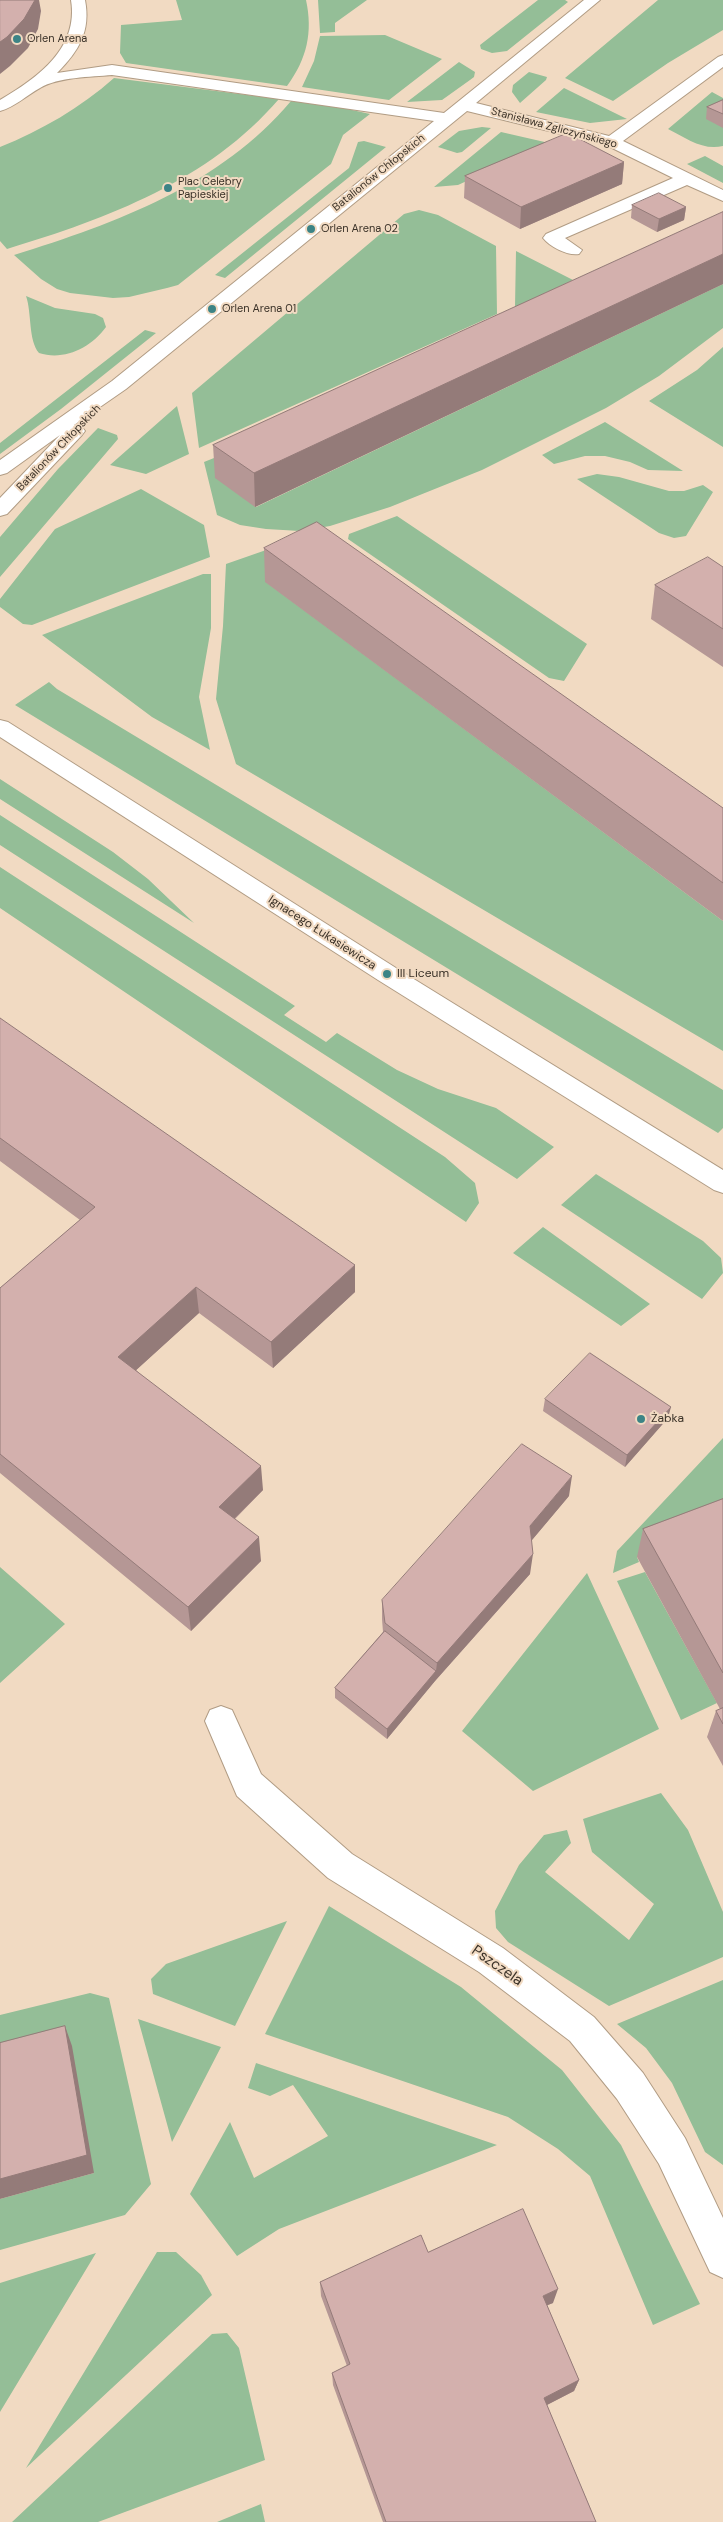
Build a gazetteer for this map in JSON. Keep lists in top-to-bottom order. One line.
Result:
{"streets":{"street":["Stanisława Zgliczyńskiego","Batalionów Chłopskich","Ignacego Łukasiewicza","Pszczela"]},"crossings":[["Stanisława Zgliczyńskiego","Batalionów Chłopskich"]],"places":["Orlen Arena","Plac Celebry Papieskiej","Orlen Arena 02","Orlen Arena 01","III Liceum","Żabka"]}
